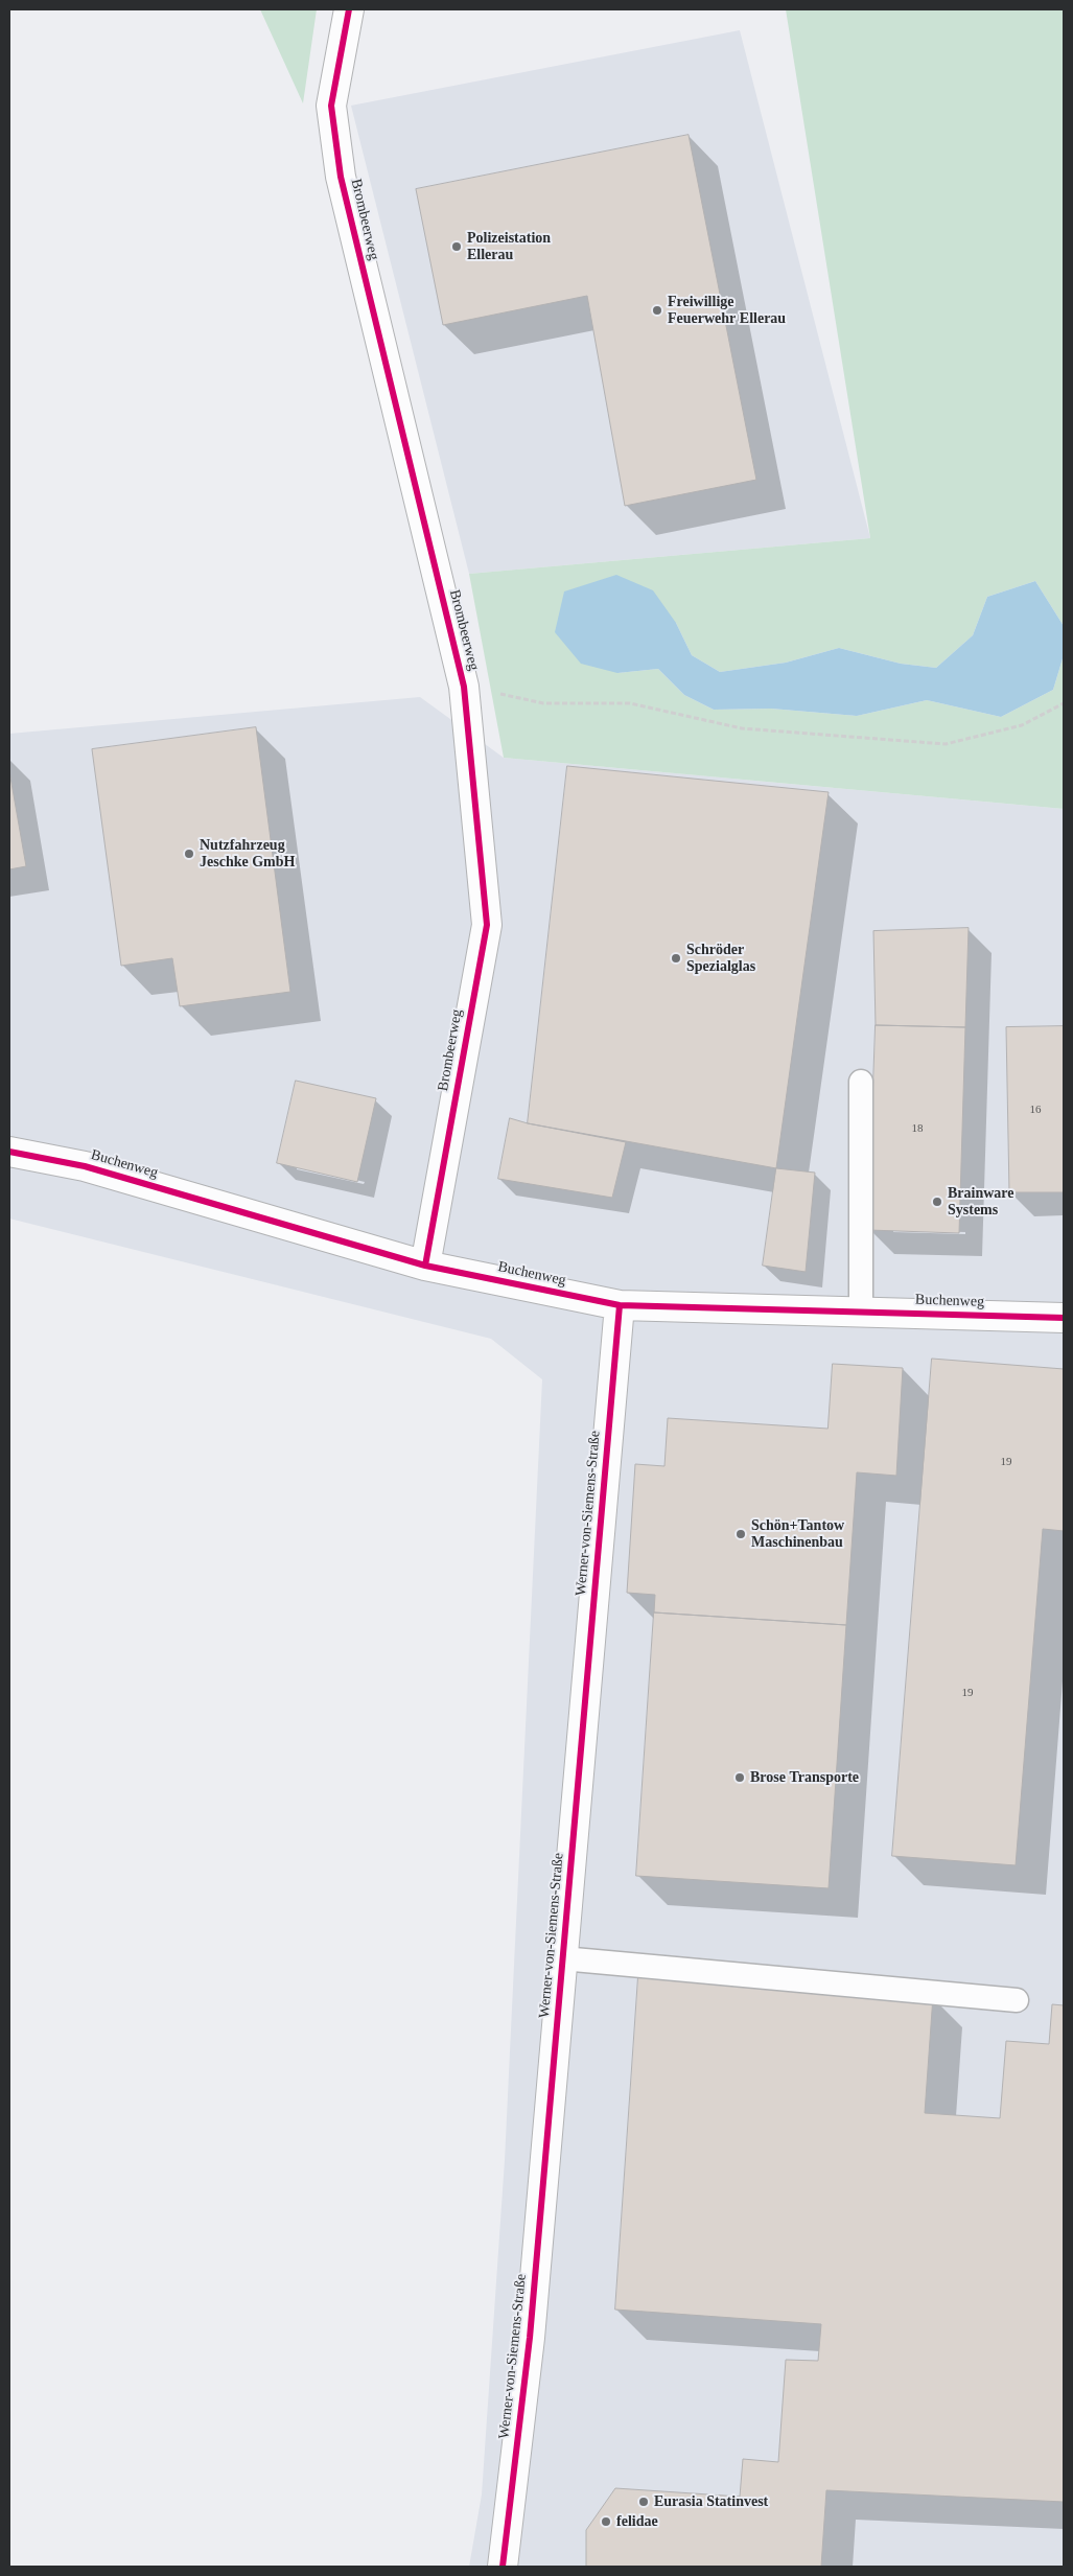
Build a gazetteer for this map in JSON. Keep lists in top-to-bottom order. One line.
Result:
{"streets":{"street":["Brombeerweg","Buchenweg","Werner-von-Siemens-Straße"]},"crossings":[["Brombeerweg","Buchenweg"],["Buchenweg","Werner-von-Siemens-Straße"]],"places":["Polizeistation Ellerau","Freiwillige Feuerwehr Ellerau","Nutzfahrzeug Jeschke GmbH","Schröder Spezialglas","Brainware Systems","Schön+Tantow Maschinenbau","Brose Transporte","Eurasia Statinvest","felidae"],"house_numbers":["16","18","19","19"]}
